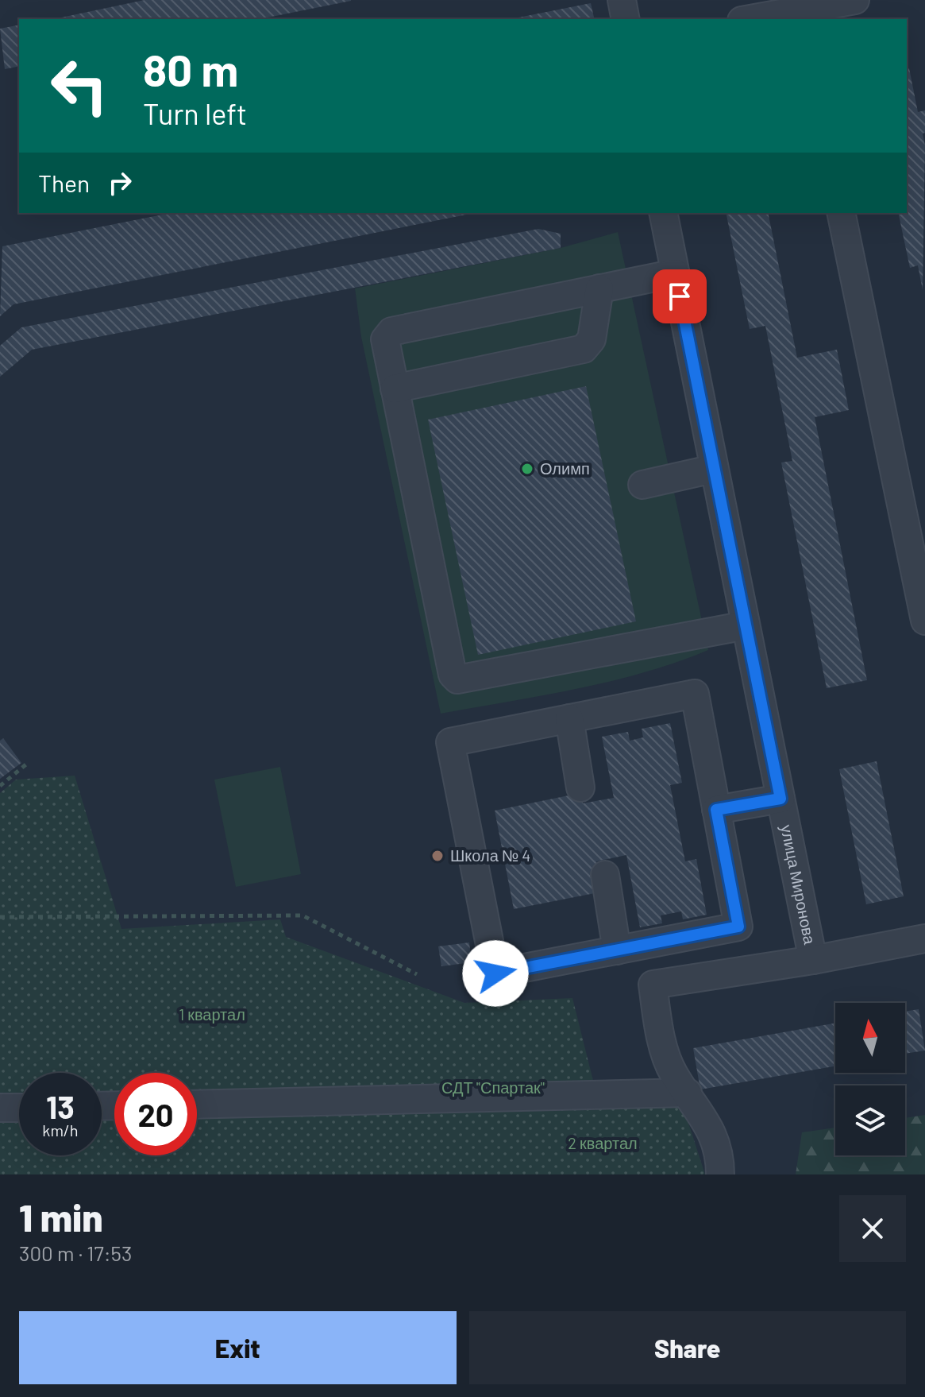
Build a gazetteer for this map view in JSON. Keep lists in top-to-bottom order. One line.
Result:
{"streets":{"street":["улица Миронова"]},"parks":["1 квартал","СДТ \"Спартак\"","2 квартал"],"places":["Олимп","Школа № 4"],"north":"top","page":{"turn":["80 m","Turn left"],"then":"Then","speed":"13 km/h","limit":"20","heading":["1 min","300 m · 17:53"],"buttons":["Exit","Share"]}}
